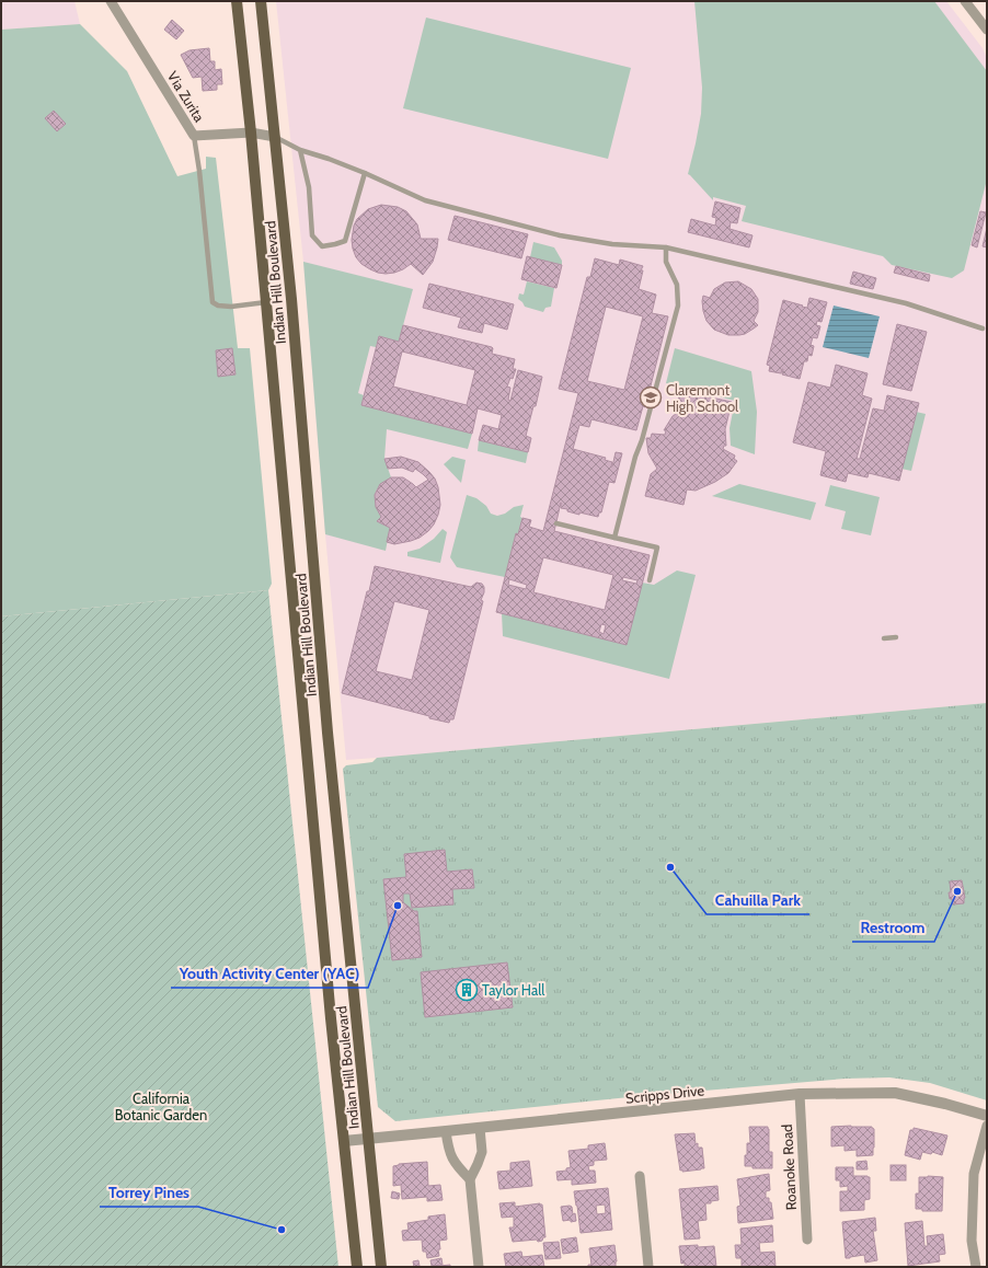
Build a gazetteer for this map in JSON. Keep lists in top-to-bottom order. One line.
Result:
{"streets":{"main road":["Indian Hill Boulevard"],"street":["Via Zurita","Scripps Drive","Roanoke Road"]},"crossings":[["Via Zurita","Indian Hill Boulevard"],["Indian Hill Boulevard","Scripps Drive"],["Scripps Drive","Roanoke Road"]],"parks":["California Botanic Garden"],"places":{"school or university":["Claremont High School"],"other":["Cahuilla Park","Restroom","Youth Activity Center (YAC)","Torrey Pines"],"building":["Taylor Hall"]}}
